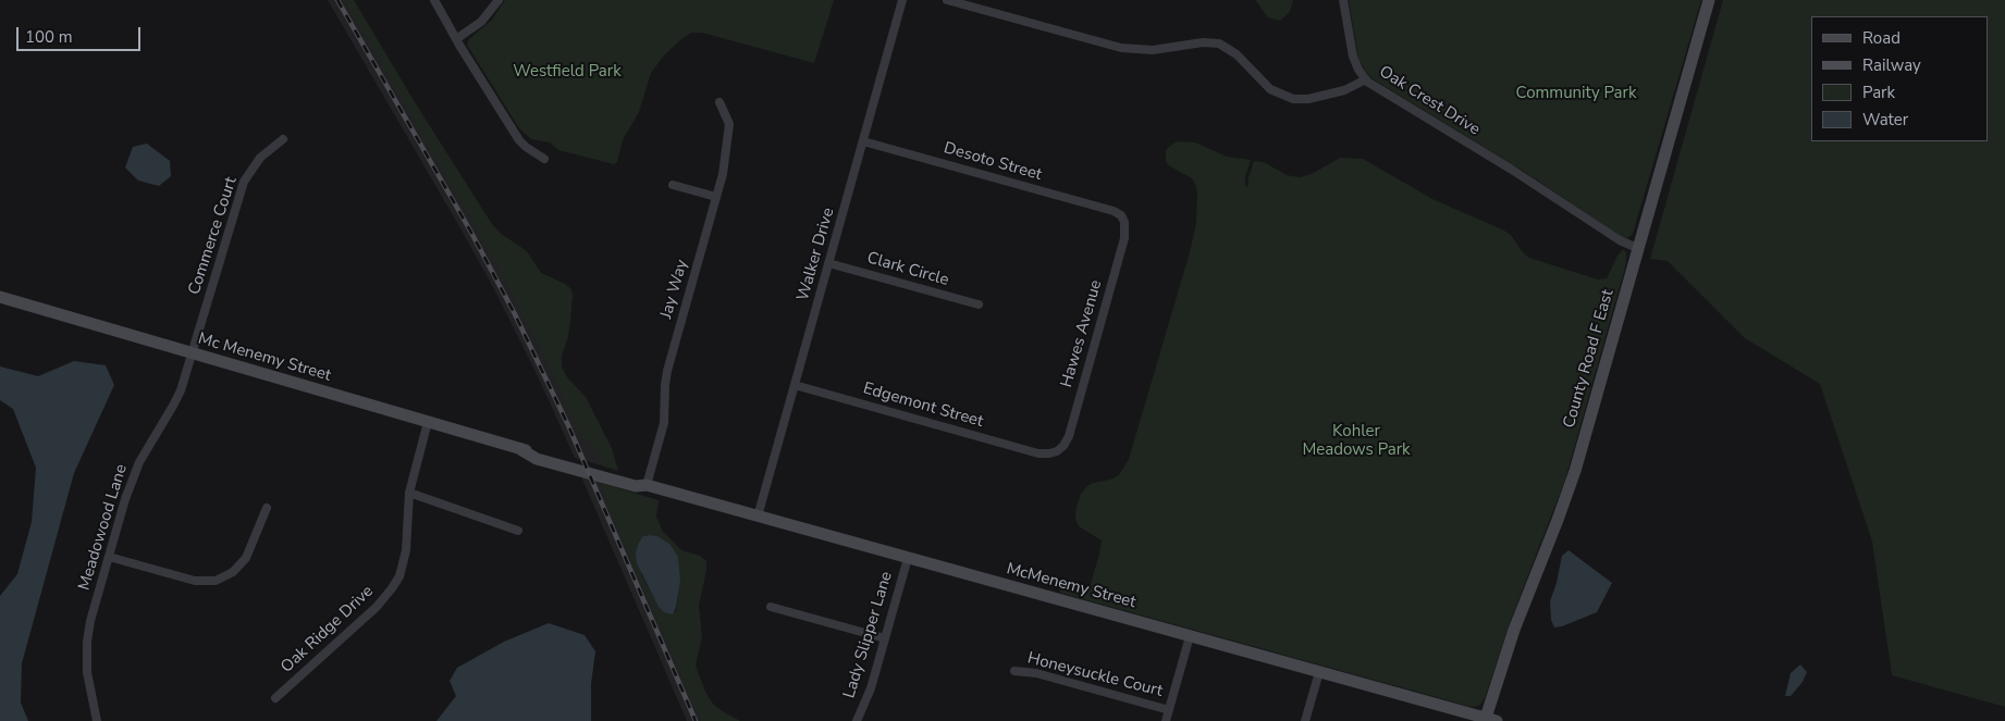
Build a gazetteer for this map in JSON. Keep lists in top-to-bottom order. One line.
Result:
{"streets":{"street":["Oak Crest Drive","Desoto Street","Commerce Court","Walker Drive","Clark Circle","Jay Way","Hawes Avenue","Mc Menemy Street","County Road F East","Edgemont Street","Meadowood Lane","McMenemy Street","Oak Ridge Drive","Lady Slipper Lane","Honeysuckle Court"]},"crossings":[["Oak Crest Drive","County Road F East"],["Desoto Street","Walker Drive"],["Desoto Street","Hawes Avenue"],["Commerce Court","Mc Menemy Street"],["Commerce Court","Meadowood Lane"],["Walker Drive","Clark Circle"],["Walker Drive","Edgemont Street"],["Walker Drive","McMenemy Street"],["Jay Way","McMenemy Street"],["Hawes Avenue","Edgemont Street"],["Mc Menemy Street","Meadowood Lane"],["Mc Menemy Street","McMenemy Street"],["Mc Menemy Street","Oak Ridge Drive"],["County Road F East","McMenemy Street"],["McMenemy Street","Lady Slipper Lane"]],"parks":["Westfield Park","Community Park","Kohler Meadows Park"],"legend":["Road","Railway","Park","Water"],"scale_bar":"100 m"}
